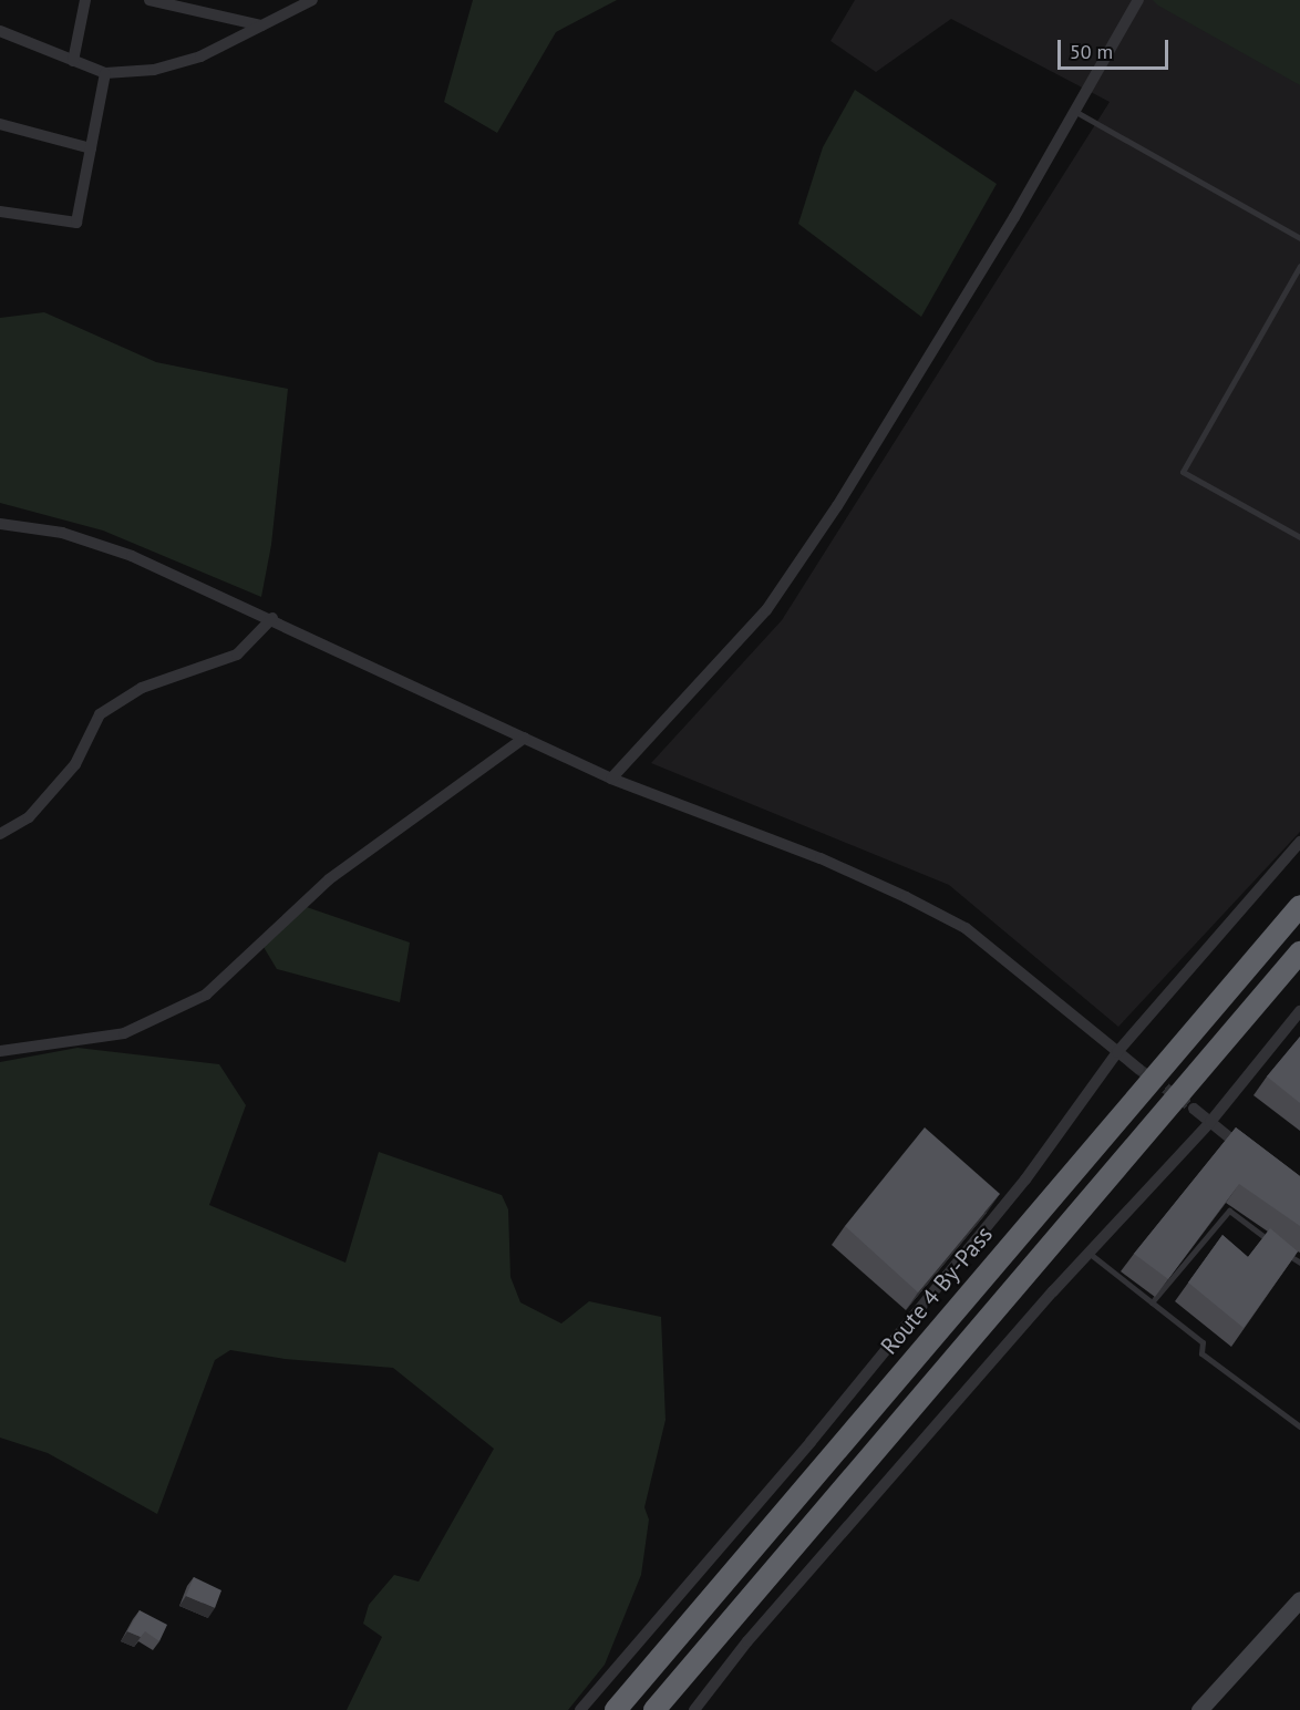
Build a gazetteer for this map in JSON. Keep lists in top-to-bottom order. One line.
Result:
{"streets":{"highway":["Route 4 By-Pass"]},"scale_bar":"50 m"}
